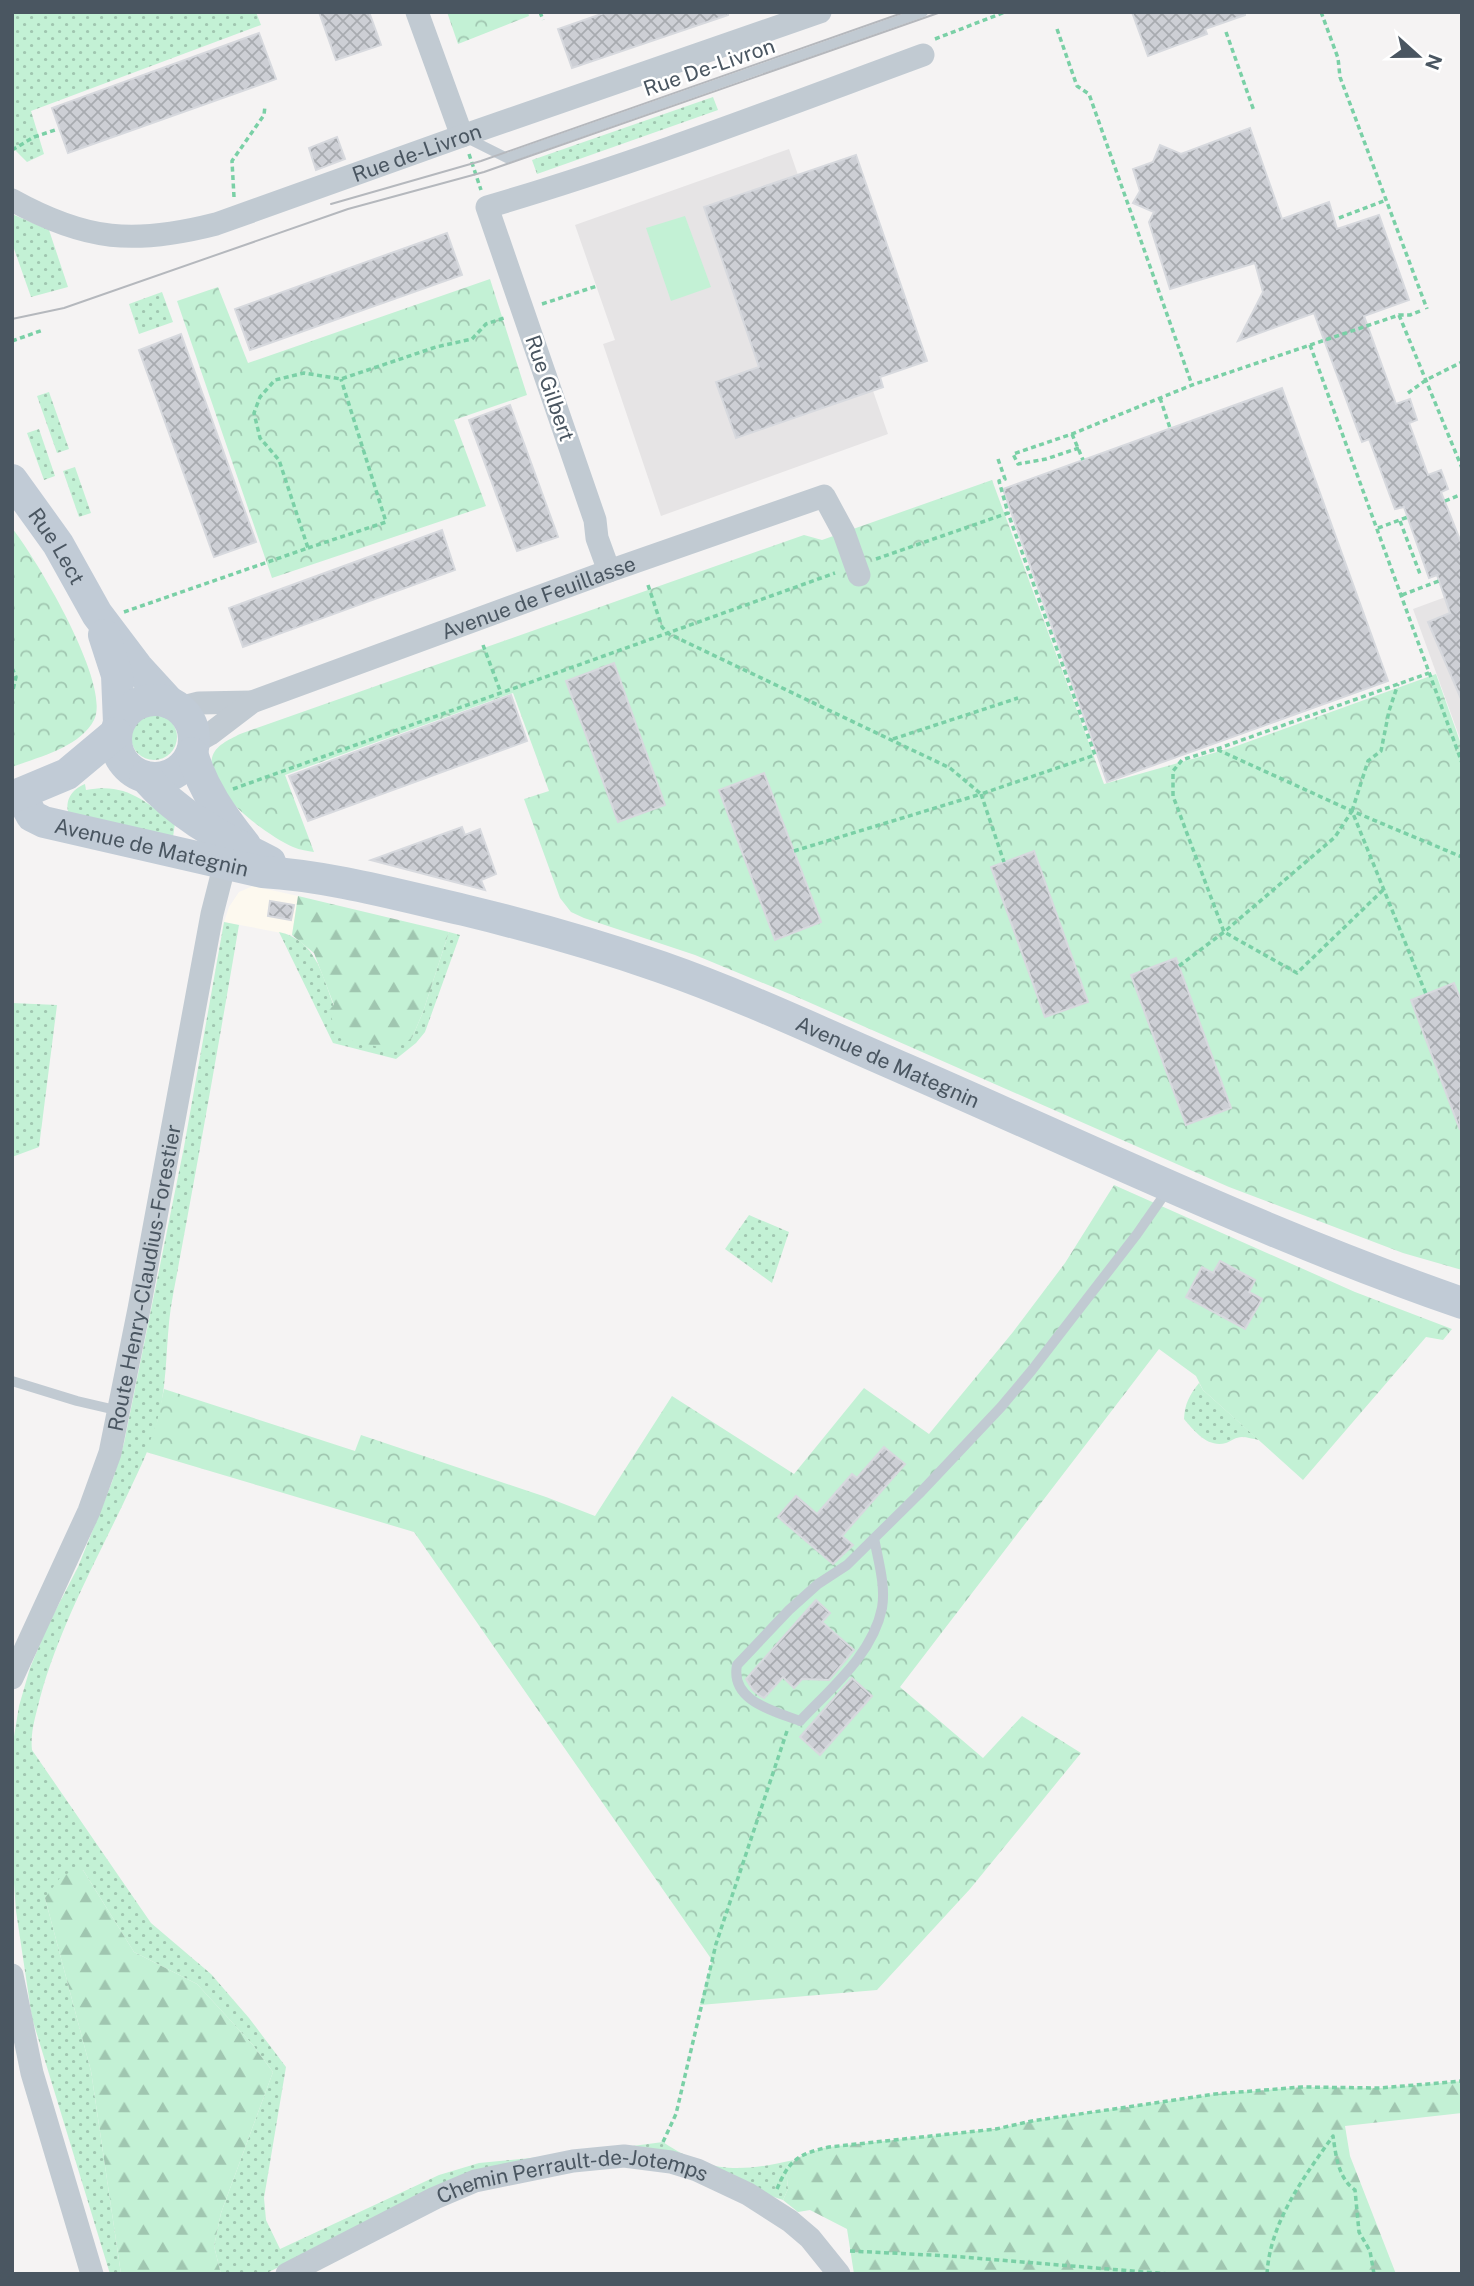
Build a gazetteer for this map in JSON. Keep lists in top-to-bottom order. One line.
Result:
{"streets":{"main road":["Rue Lect","Avenue de Mategnin"],"street":["Rue de-Livron","Rue Gilbert","Avenue de Feuillasse","Route Henry-Claudius-Forestier","Chemin Perrault-de-Jotemps"],"lane":["Rue De-Livron"]},"crossings":[["Rue De-Livron","Rue de-Livron"],["Rue Gilbert","Avenue de Feuillasse"],["Rue Lect","Avenue de Feuillasse"],["Rue Lect","Avenue de Mategnin"],["Avenue de Feuillasse","Avenue de Mategnin"],["Avenue de Mategnin","Route Henry-Claudius-Forestier"]],"north":"right"}
